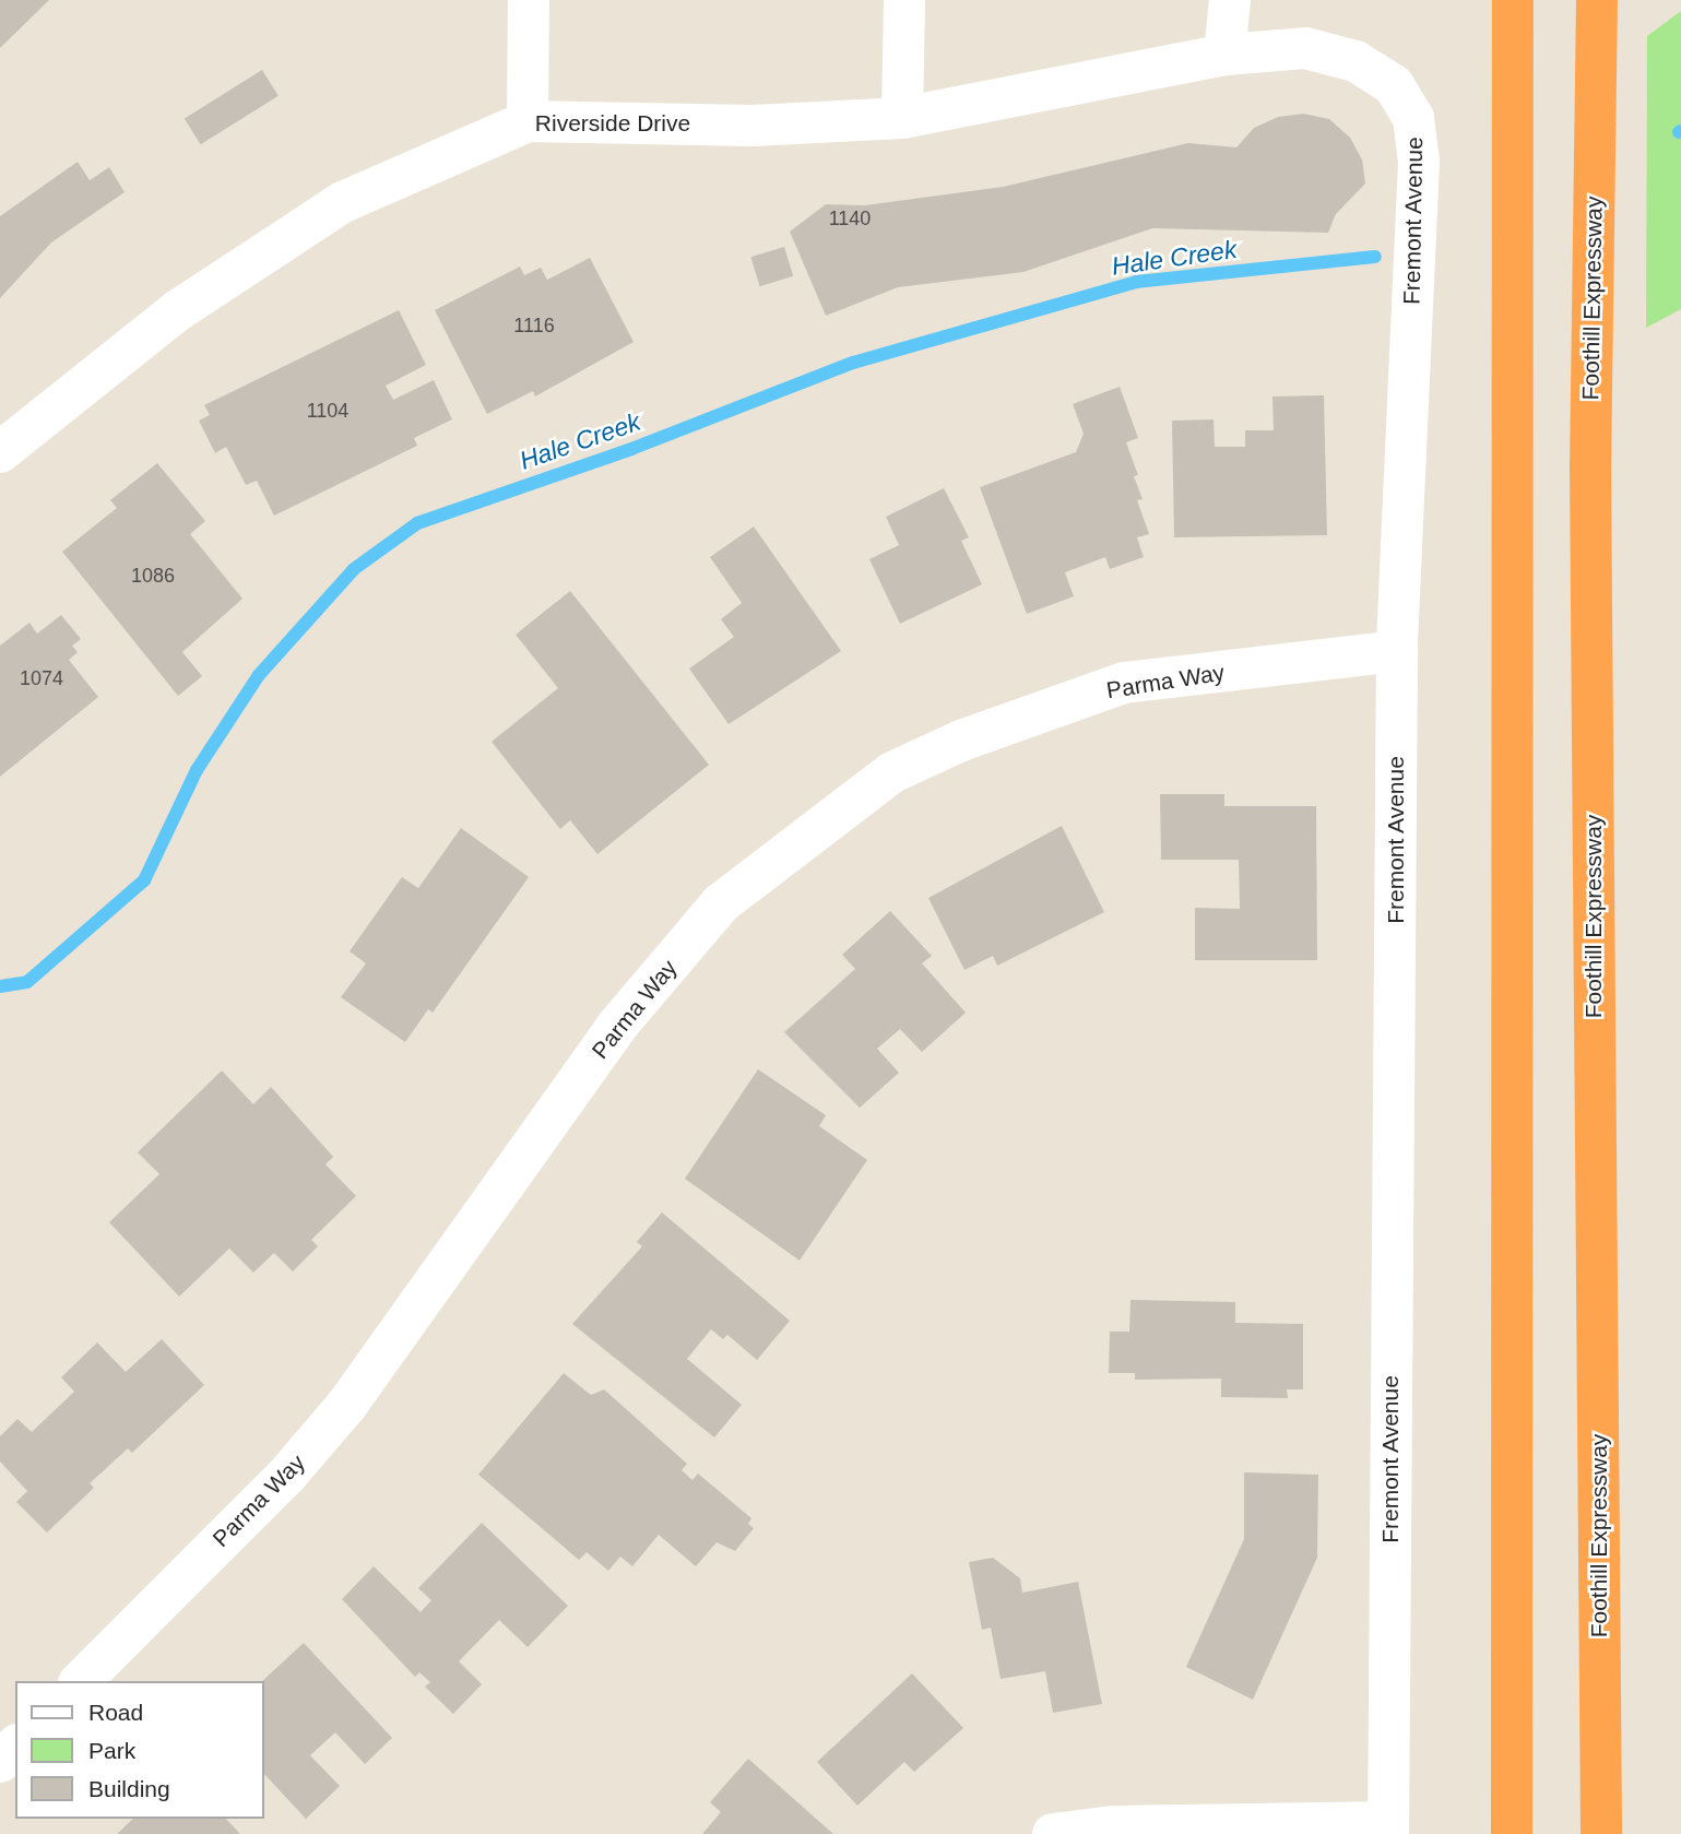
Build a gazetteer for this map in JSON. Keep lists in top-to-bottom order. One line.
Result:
{"streets":{"highway":["Foothill Expressway"],"street":["Riverside Drive","Fremont Avenue","Parma Way"]},"crossings":[["Riverside Drive","Fremont Avenue"],["Fremont Avenue","Parma Way"]],"water":["Hale Creek"],"house_numbers":["1140","1116","1104","1086","1074"],"legend":["Road","Park","Building"]}
